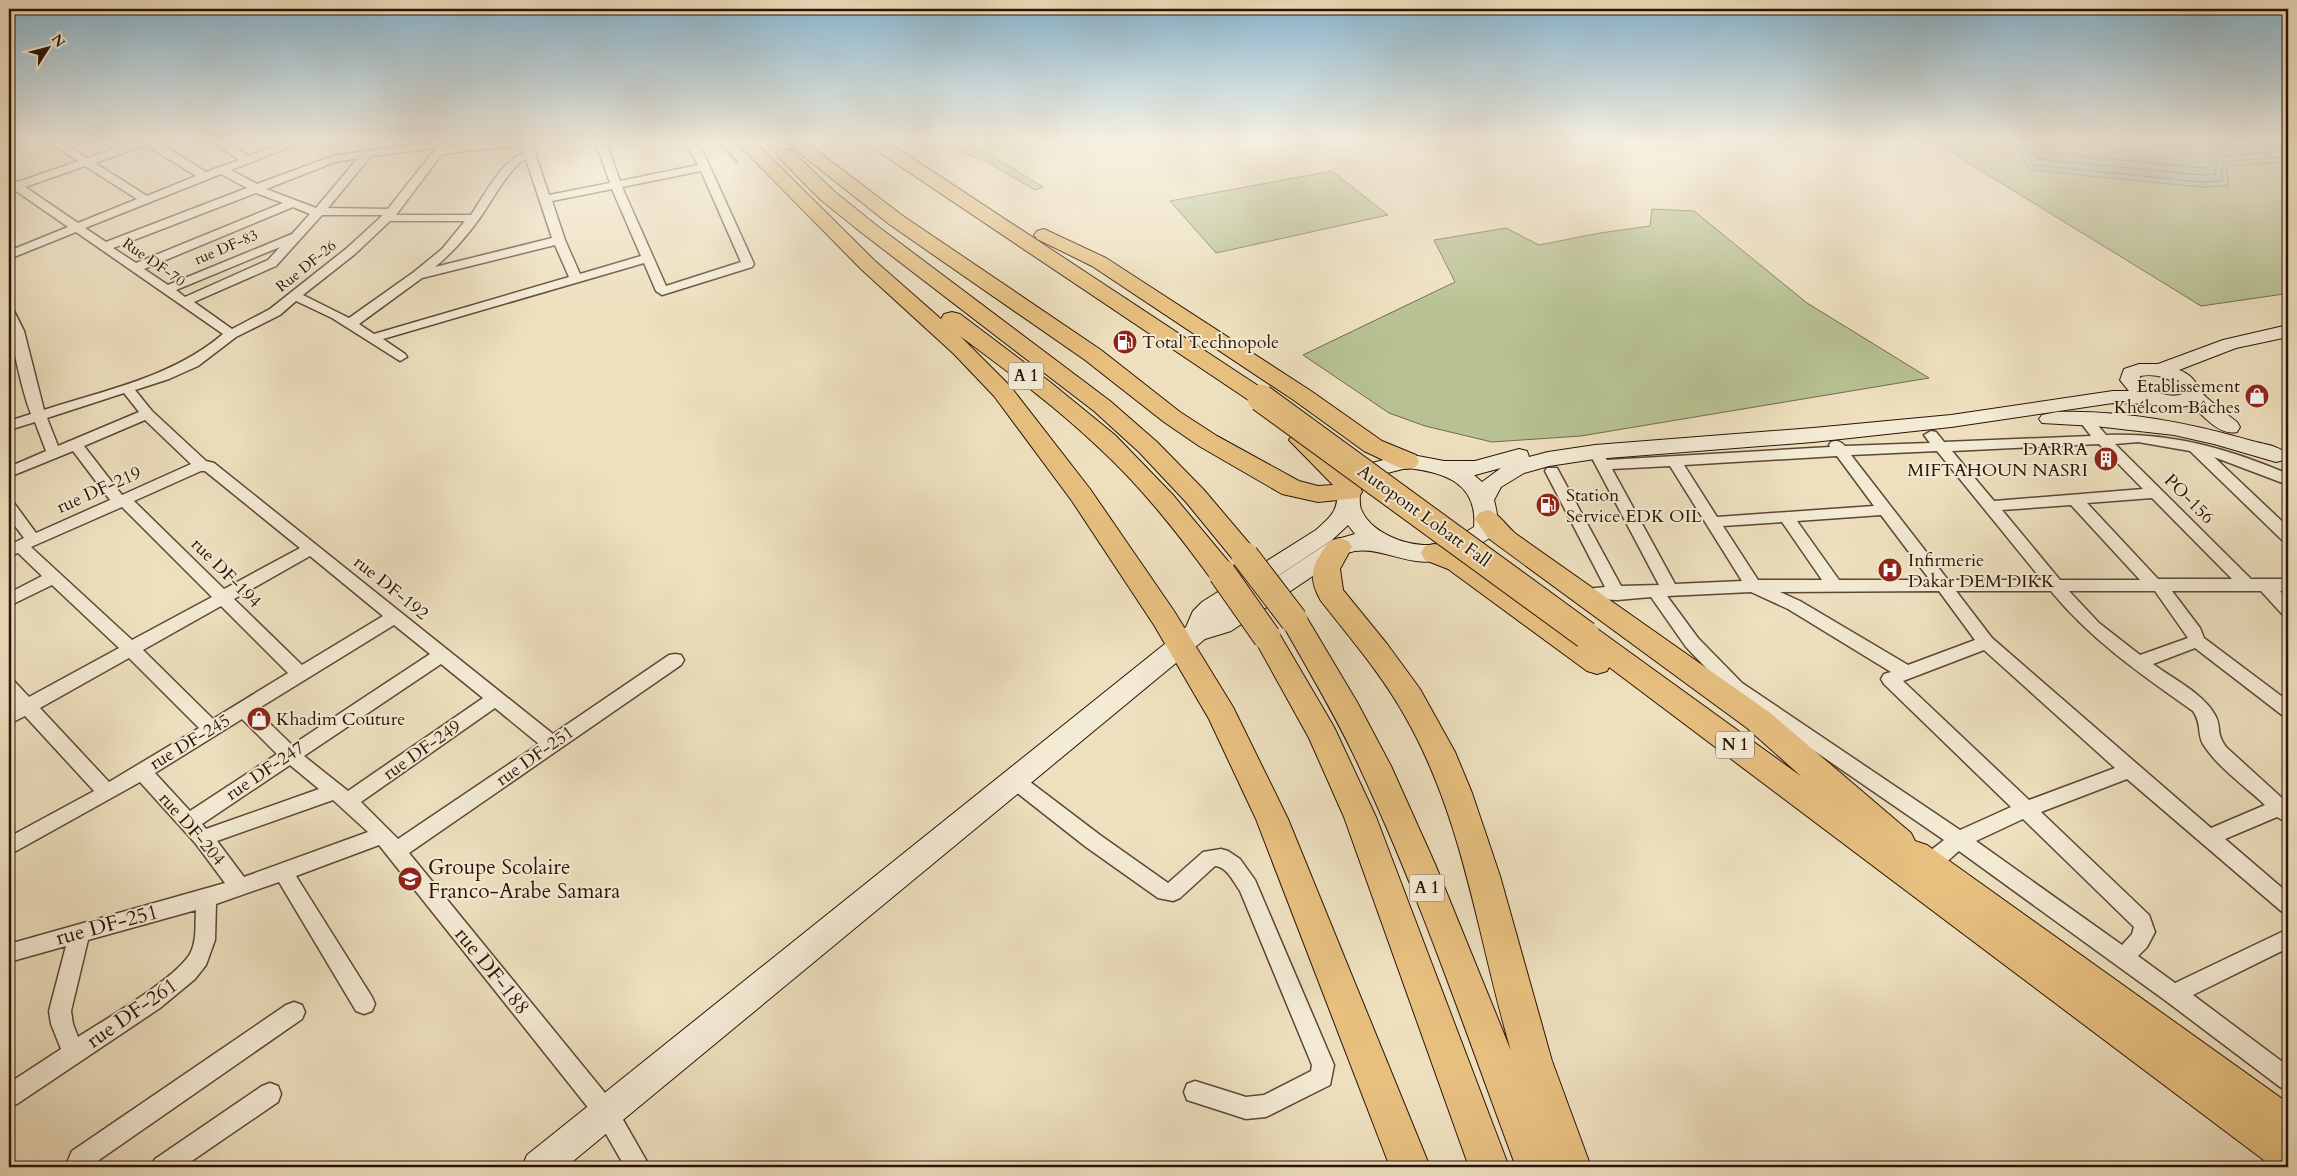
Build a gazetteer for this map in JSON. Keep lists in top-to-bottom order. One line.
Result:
{"streets":{"highway":["A 1","Autopont Lobatt Fall","N 1"],"street":["rue DF-83","Rue DF-70","Rue DF-26","rue DF-219","PO-156","rue DF-194","rue DF-192","rue DF-245","rue DF-249","rue DF-251","rue DF-247","rue DF-204","rue DF-188","rue DF-261"]},"crossings":[["rue DF-83","Rue DF-70"],["Rue DF-70","Rue DF-26"],["Rue DF-26","rue DF-192"],["rue DF-219","rue DF-194"],["rue DF-219","rue DF-192"],["rue DF-194","rue DF-245"],["rue DF-192","rue DF-245"],["rue DF-192","rue DF-249"],["rue DF-192","rue DF-251"],["rue DF-192","rue DF-247"],["rue DF-245","rue DF-204"],["rue DF-245","rue DF-188"],["rue DF-249","rue DF-204"],["rue DF-249","rue DF-188"],["rue DF-251","rue DF-204"],["rue DF-251","rue DF-188"],["rue DF-251","rue DF-261"],["rue DF-247","rue DF-204"],["rue DF-247","rue DF-188"]],"places":{"fuel station":["Total Technopole","Station Service EDK OIL"],"shop":["Etablissement Khélcom Bâches","Khadim Couture"],"building":["DARRA MIFTAHOUN NASRI"],"hospital":["Infirmerie Dakar DEM DIKK"],"school or university":["Groupe Scolaire Franco-Arabe Samara"]},"north":"top right"}
